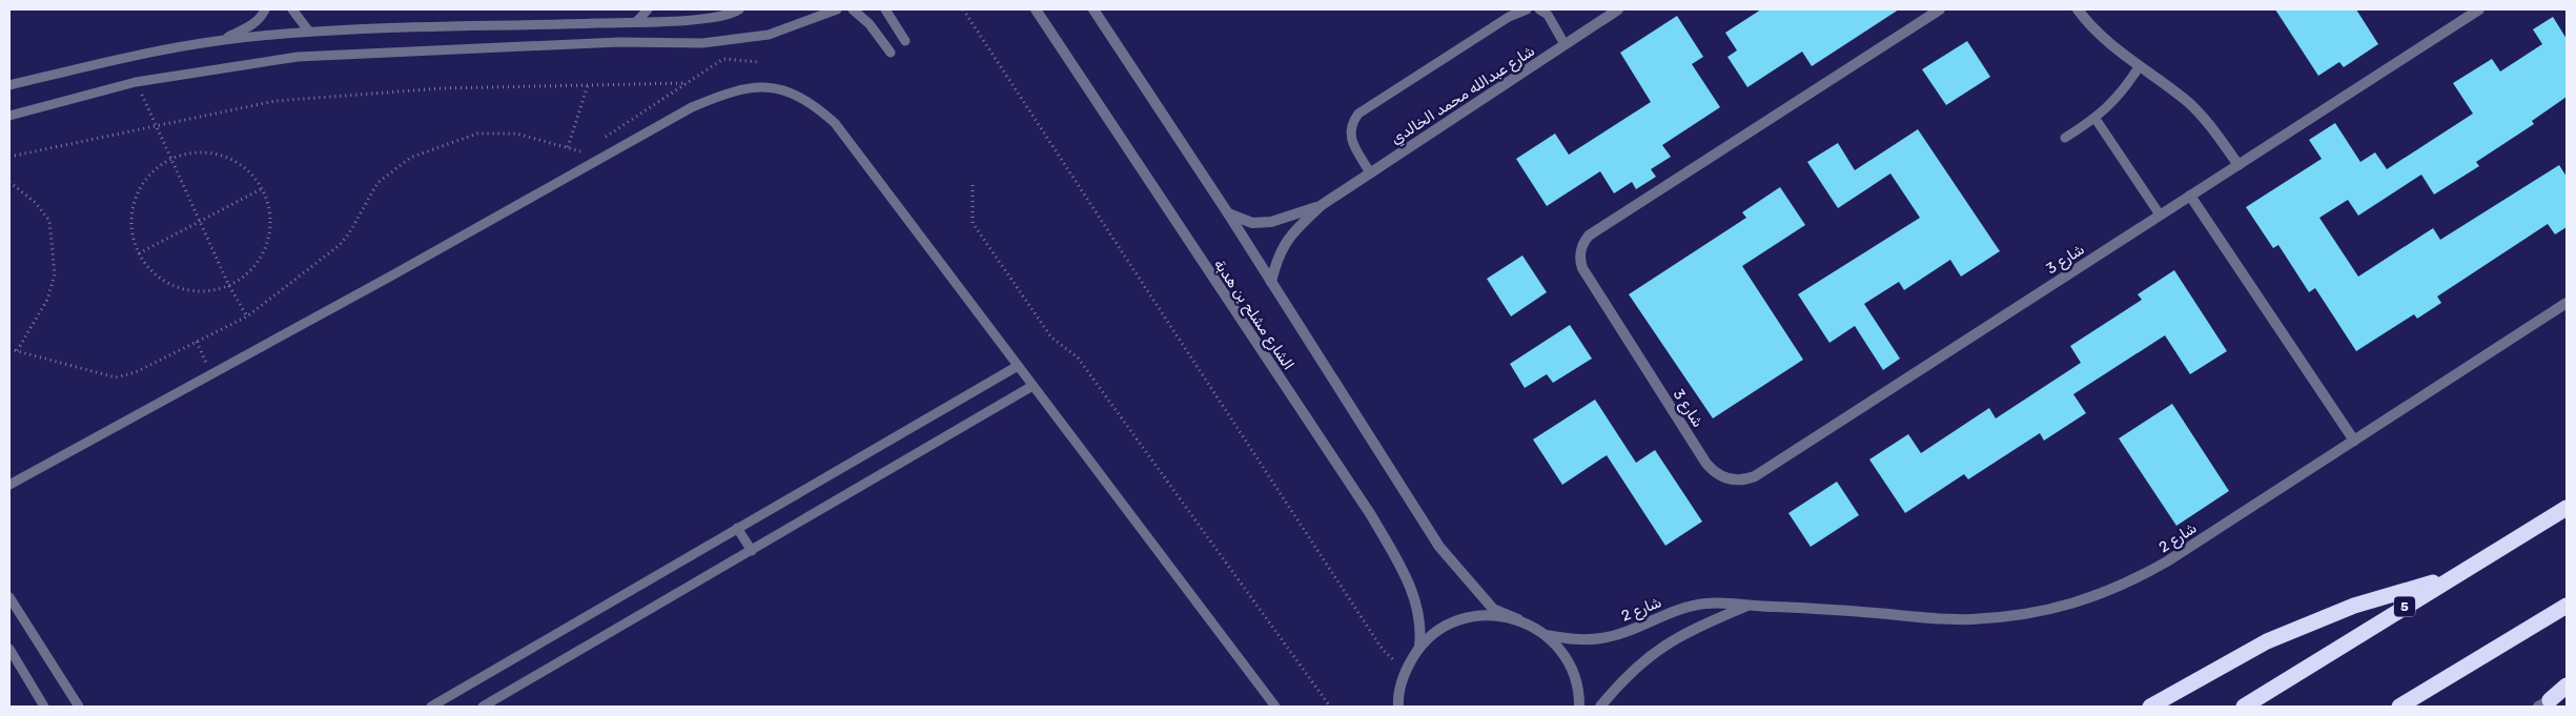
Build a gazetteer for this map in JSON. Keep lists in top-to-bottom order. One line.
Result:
{"streets":{"highway":["5"],"street":["شارع عبدالله محمد الخالدي","شارع 3","الشارع مشلح بن هدبة","شارع 2"]},"crossings":[["شارع عبدالله محمد الخالدي","الشارع مشلح بن هدبة"]]}
